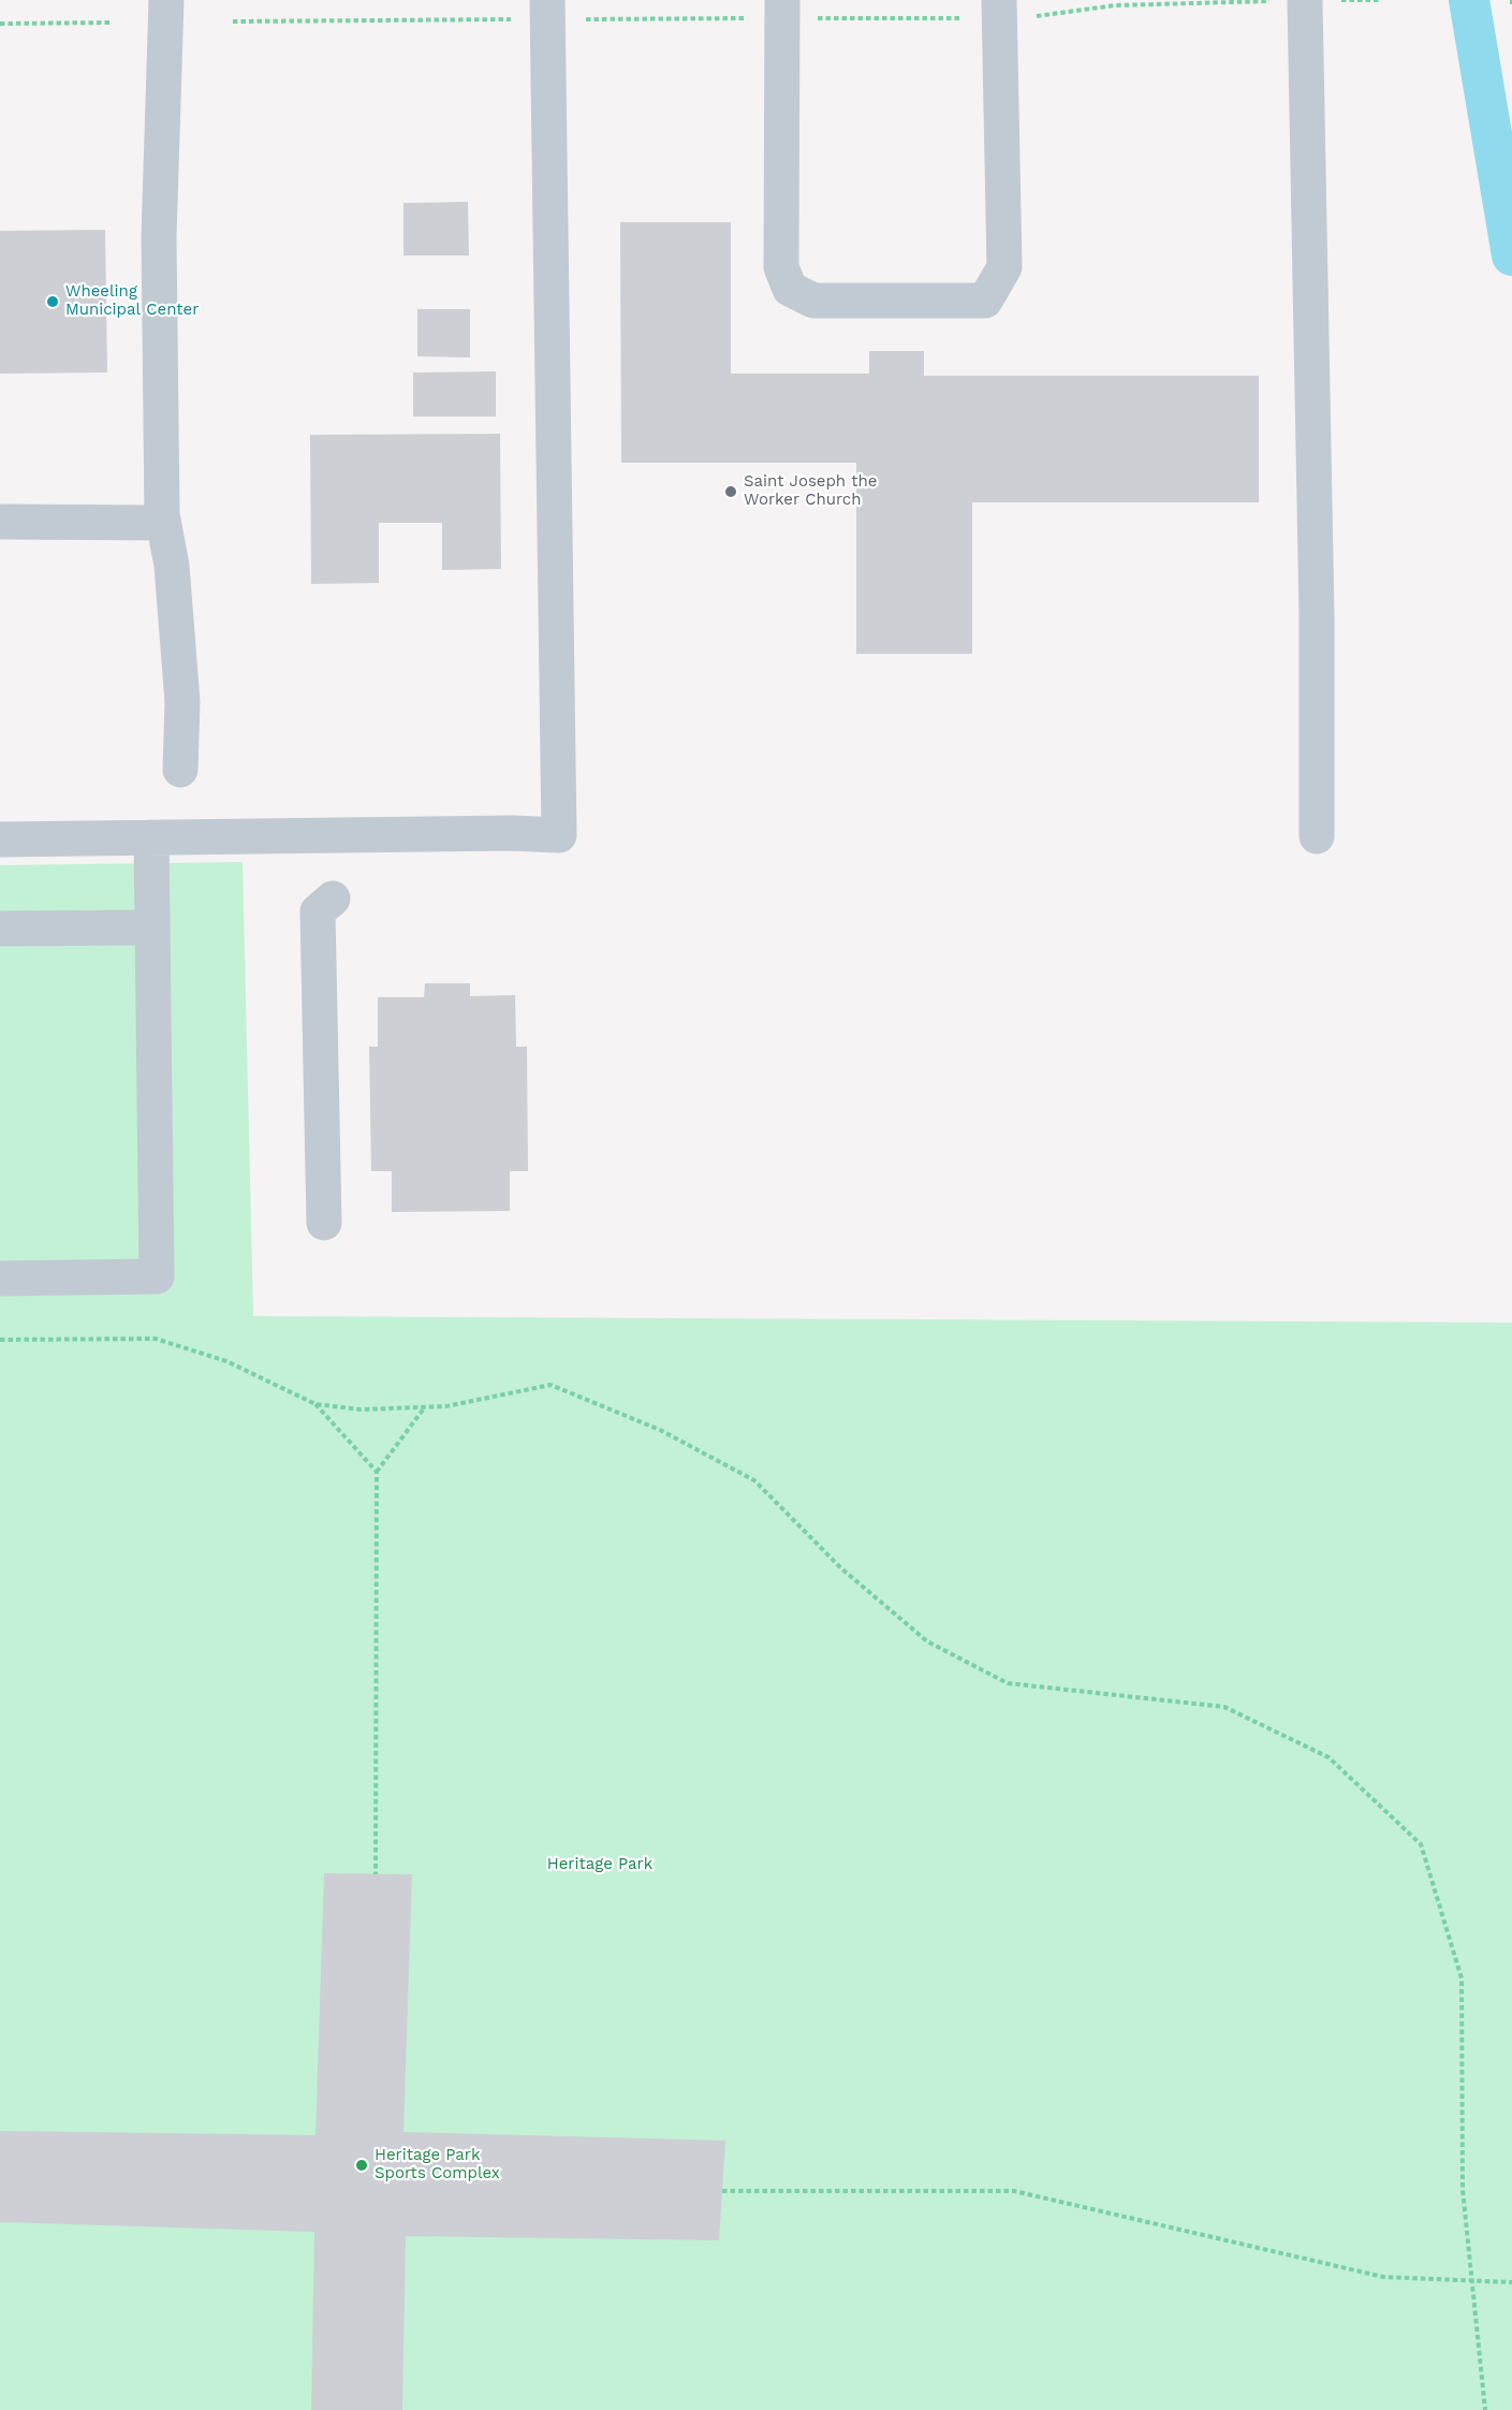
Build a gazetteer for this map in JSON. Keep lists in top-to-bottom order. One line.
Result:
{"parks":["Heritage Park"],"places":["Wheeling Municipal Center","Saint Joseph the Worker Church","Heritage Park Sports Complex"]}
